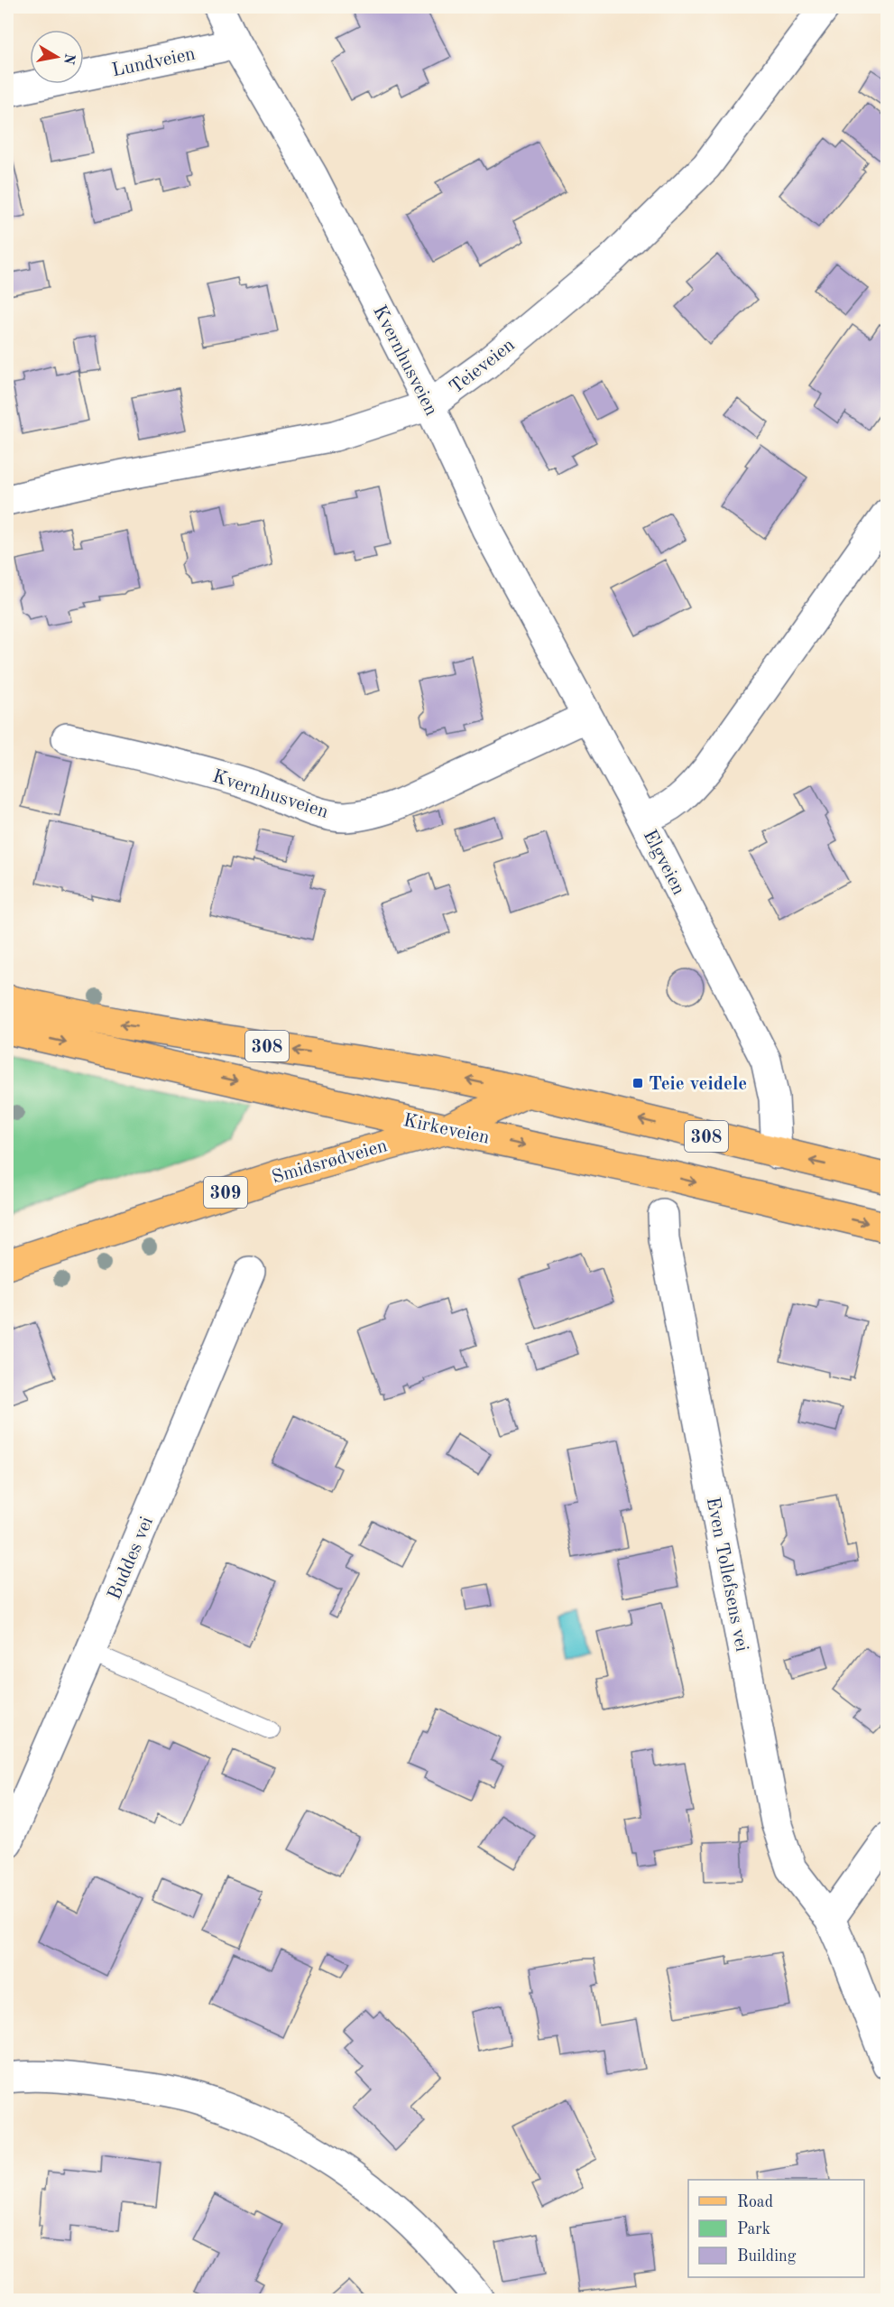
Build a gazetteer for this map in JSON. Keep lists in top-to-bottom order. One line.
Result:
{"streets":{"main road":["308","Kirkeveien","Smidsrødveien","309"],"street":["Lundveien","Kvernhusveien","Teieveien","Elgveien","Buddes vei","Even Tollefsens vei"]},"crossings":[["Lundveien","Kvernhusveien"],["Kvernhusveien","Teieveien"],["Kvernhusveien","Elgveien"],["Elgveien","308"],["308","Smidsrødveien"],["Kirkeveien","Smidsrødveien"]],"places":{"transit":["Teie veidele"]},"legend":["Road","Park","Building"],"north":"right"}
